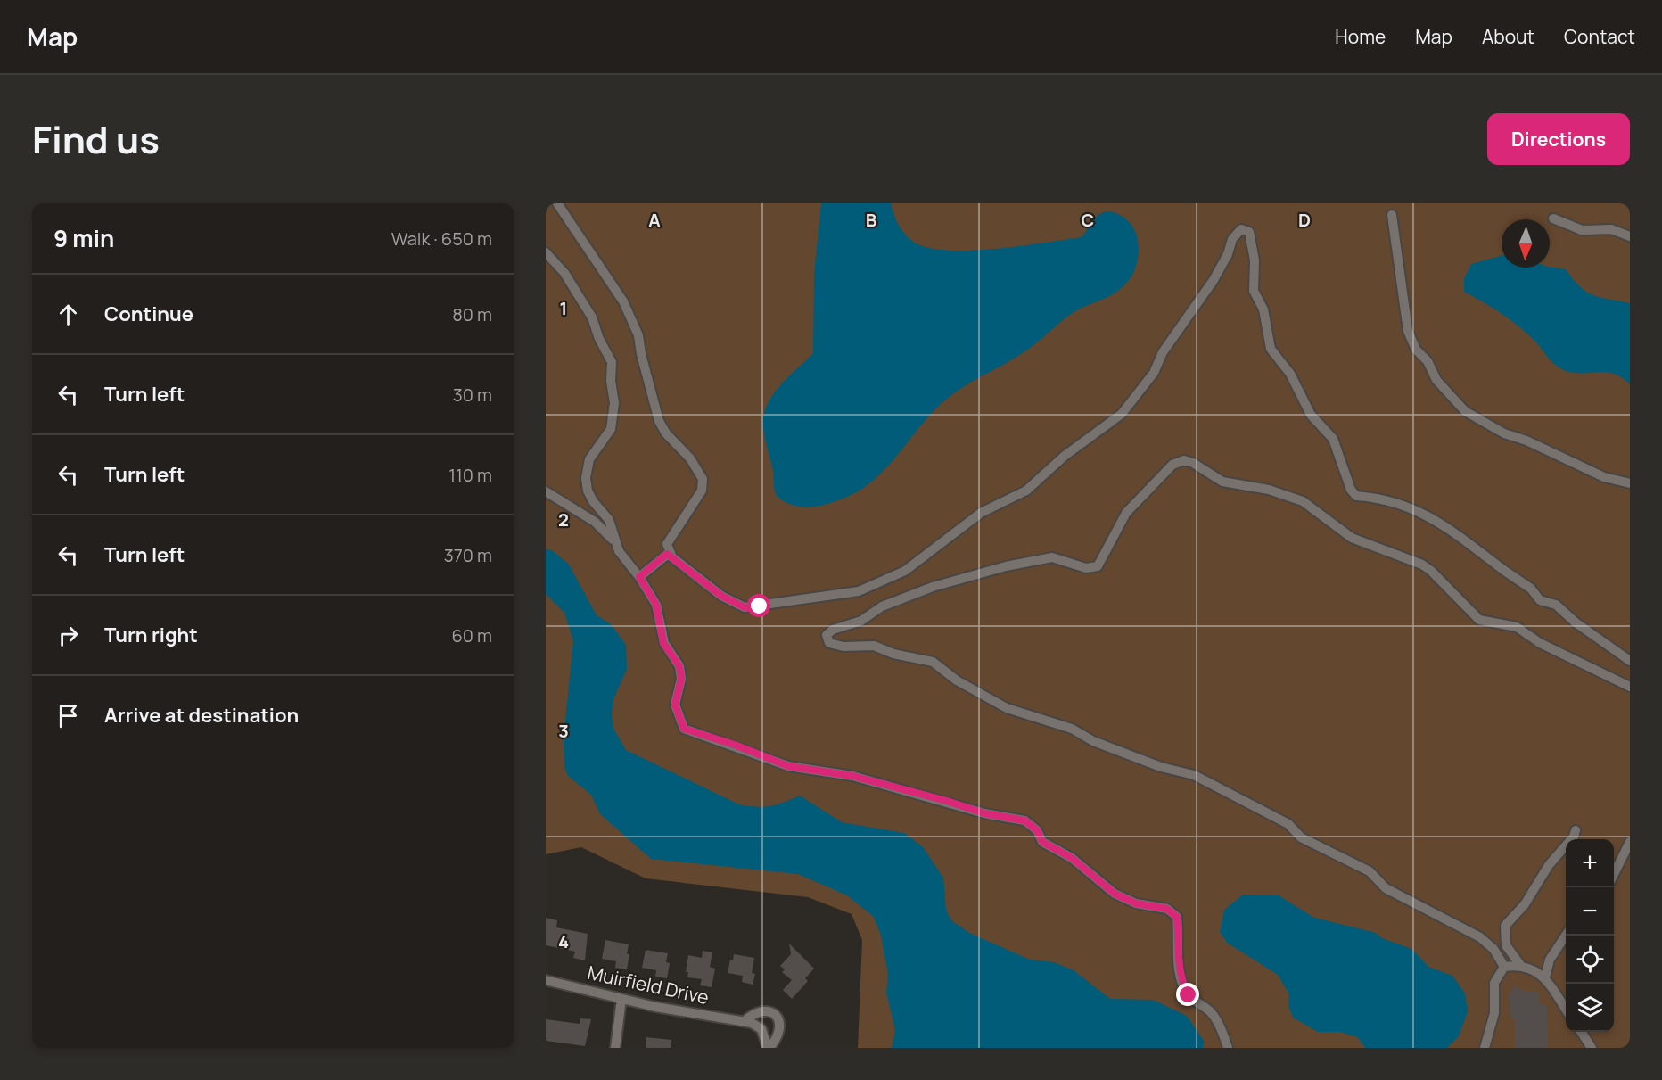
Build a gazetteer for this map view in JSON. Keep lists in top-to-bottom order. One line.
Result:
{"streets":{"street":["Muirfield Drive"]},"north":"bottom","page":{"header":"Map","nav":["Home","Map","About","Contact"],"title":"Find us","buttons":"Directions","heading":["9 min","Walk · 650 m"],"list":[["Continue","80 m"],["Turn left","30 m"],["Turn left","110 m"],["Turn left","370 m"],["Turn right","60 m"],"Arrive at destination"],"map_buttons":["+","−"]},"grid":{"columns":["A","B","C","D"],"rows":["1","2","3","4"]}}
